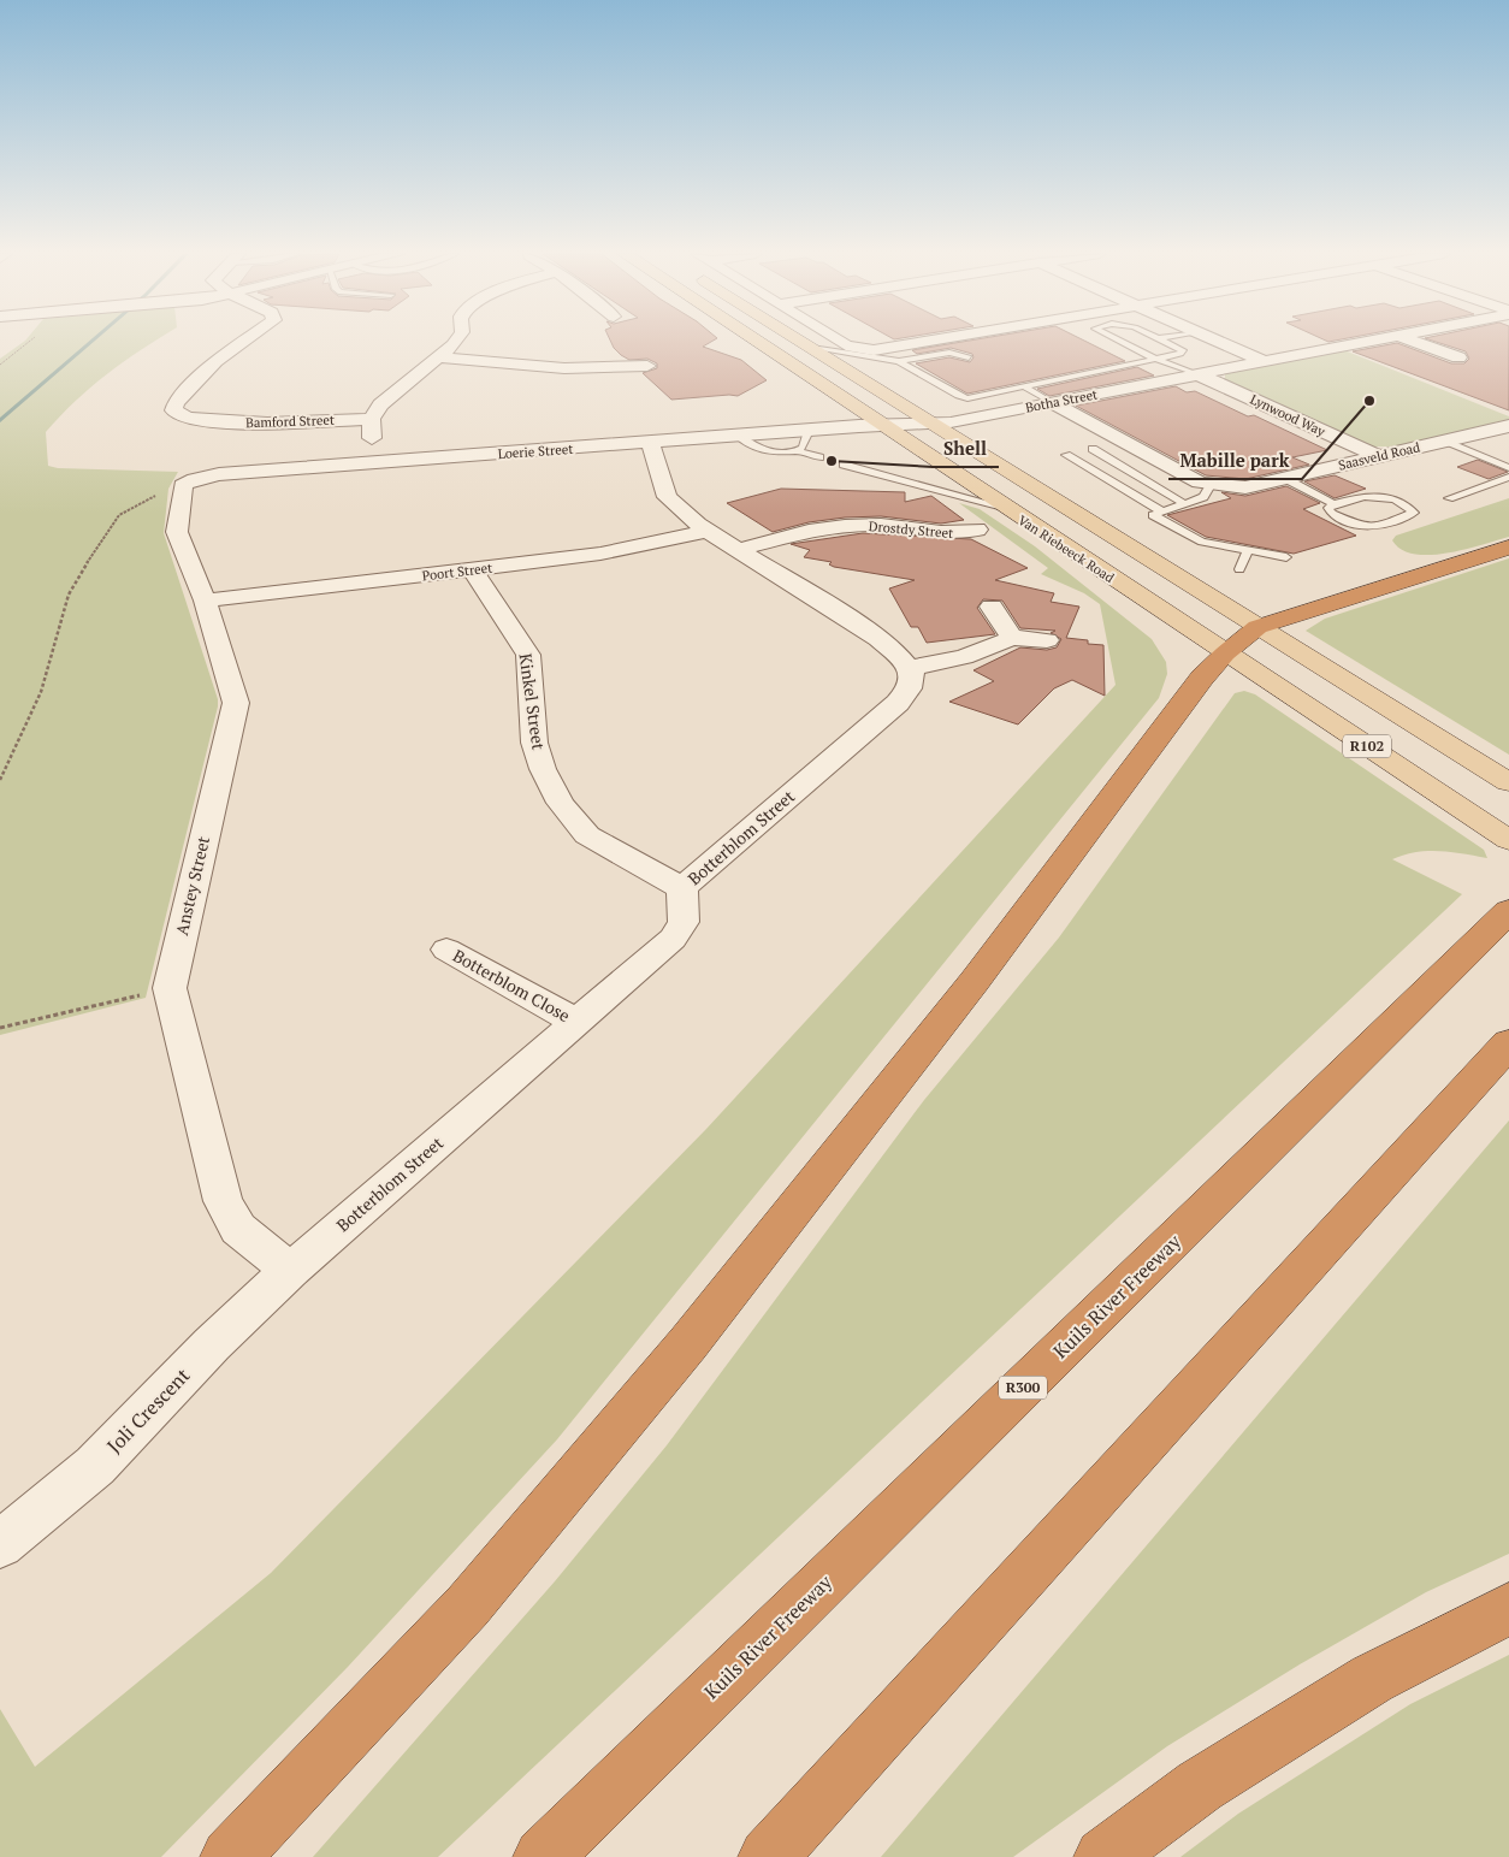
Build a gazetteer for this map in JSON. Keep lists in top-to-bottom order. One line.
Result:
{"streets":{"highway":["Kuils River Freeway","R300"],"main road":["Van Riebeeck Road","R102"],"street":["Botha Street","Lynwood Way","Bamford Street","Loerie Street","Saasveld Road","Drostdy Street","Poort Street","Kinkel Street","Botterblom Street","Anstey Street","Botterblom Close","Joli Crescent"]},"crossings":[["Botha Street","Lynwood Way"],["Botha Street","Loerie Street"],["Botha Street","Saasveld Road"],["Botha Street","Van Riebeeck Road"],["Lynwood Way","Saasveld Road"],["Loerie Street","Van Riebeeck Road"],["Loerie Street","Anstey Street"],["Poort Street","Kinkel Street"],["Poort Street","Anstey Street"],["Kinkel Street","Botterblom Street"],["Botterblom Street","Anstey Street"],["Botterblom Street","Botterblom Close"],["Botterblom Street","Joli Crescent"],["Anstey Street","Joli Crescent"]],"places":["Mabille park","Shell"]}
